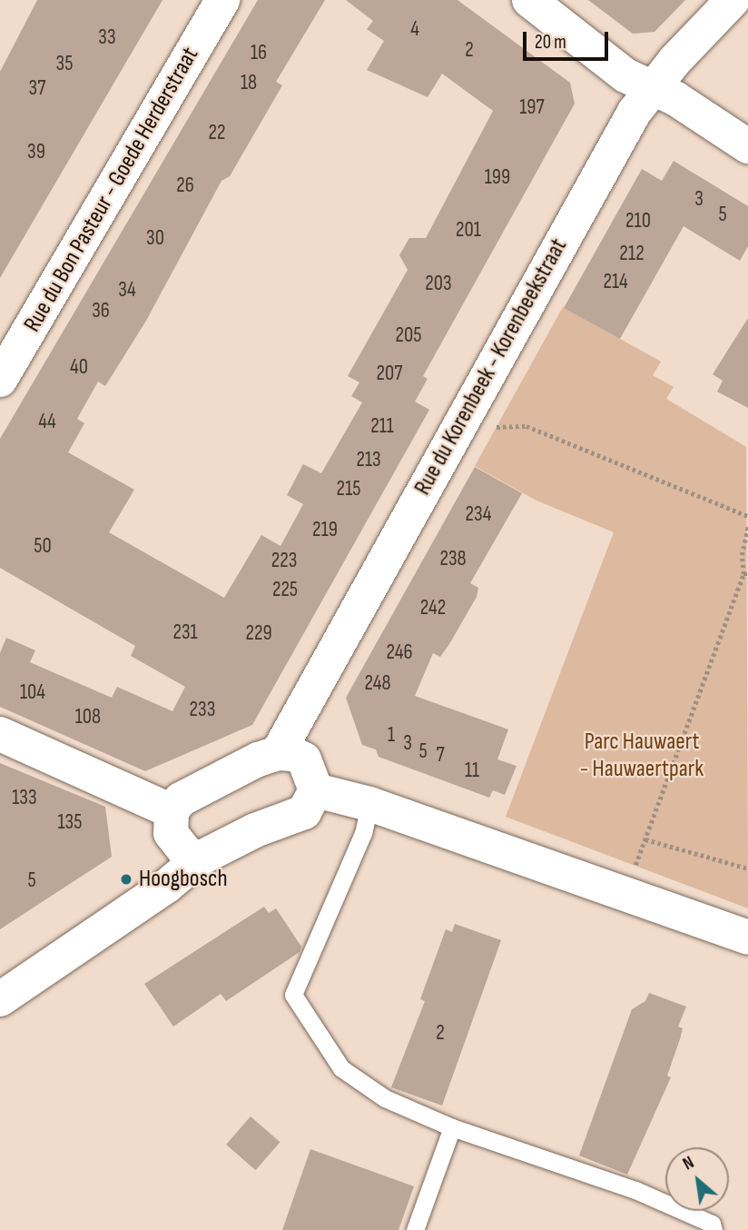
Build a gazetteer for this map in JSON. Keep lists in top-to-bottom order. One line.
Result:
{"streets":{"street":["Rue du Bon Pasteur - Goede Herderstraat","Rue du Korenbeek - Korenbeekstraat"]},"parks":["Parc Hauwaert - Hauwaertpark"],"places":["Hoogbosch"],"house_numbers":["4","33","2","16","35","18","37","197","22","39","199","26","3","5","210","201","30","212","214","203","34","36","205","40","207","44","211","213","215","234","219","50","238","223","225","242","231","229","246","248","104","233","108","1","3","5","7","11","133","135","5","2"],"scale_bar":"20 m","north":"top left"}
